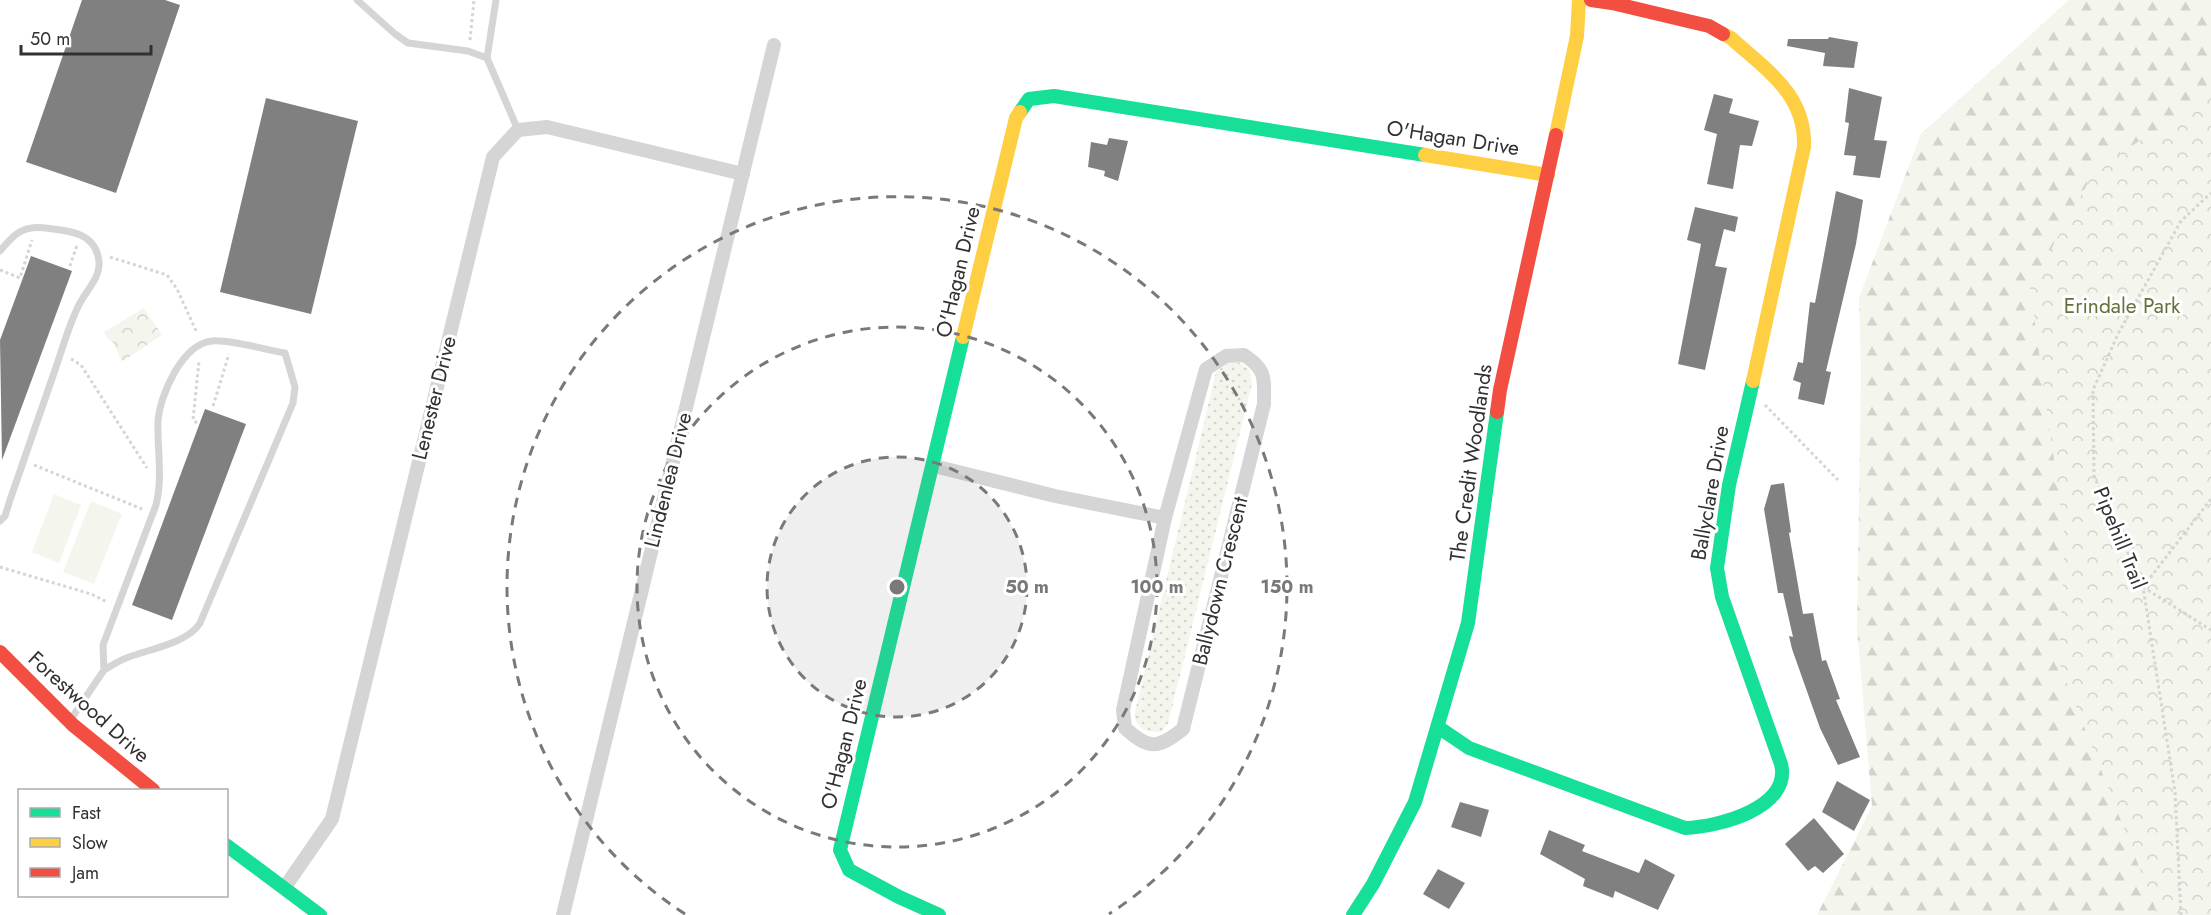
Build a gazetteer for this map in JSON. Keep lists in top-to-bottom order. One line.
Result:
{"streets":{"street":["O'Hagan Drive","Lenester Drive","The Credit Woodlands","Lindenlea Drive","Ballyclare Drive","Ballydown Crescent","Forestwood Drive"],"path":["Pipehill Trail"]},"crossings":[["O'Hagan Drive","The Credit Woodlands"],["The Credit Woodlands","Ballyclare Drive"]],"parks":["Erindale Park"],"legend":["Fast","Slow","Jam"],"scale_bar":"50 m","rings":["50 m","100 m","150 m"]}
